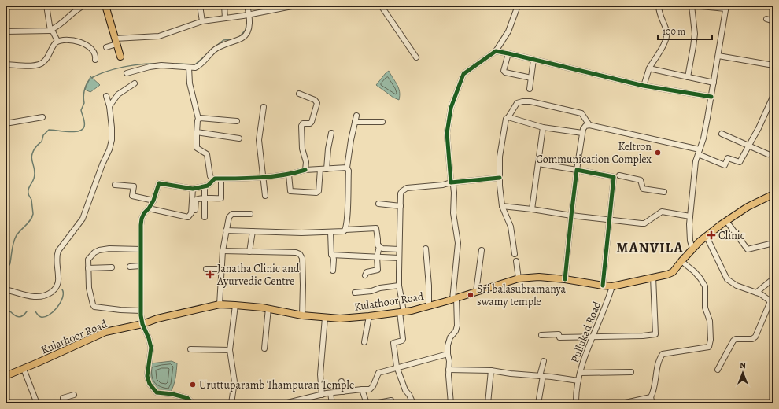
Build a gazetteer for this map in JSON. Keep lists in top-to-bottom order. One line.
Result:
{"streets":{"main road":["Kulathoor Road"],"street":["Pullukad Road"]},"crossings":[["Kulathoor Road","Pullukad Road"]],"districts":["MANVILA"],"places":{"other":["Keltron Communication Complex","Sri balasubramanya swamy temple","Uruttuparamb Thampuran Temple"],"health":["Clinic","Janatha Clinic and Ayurvedic Centre"]},"scale_bar":"100 m","north":"top"}
